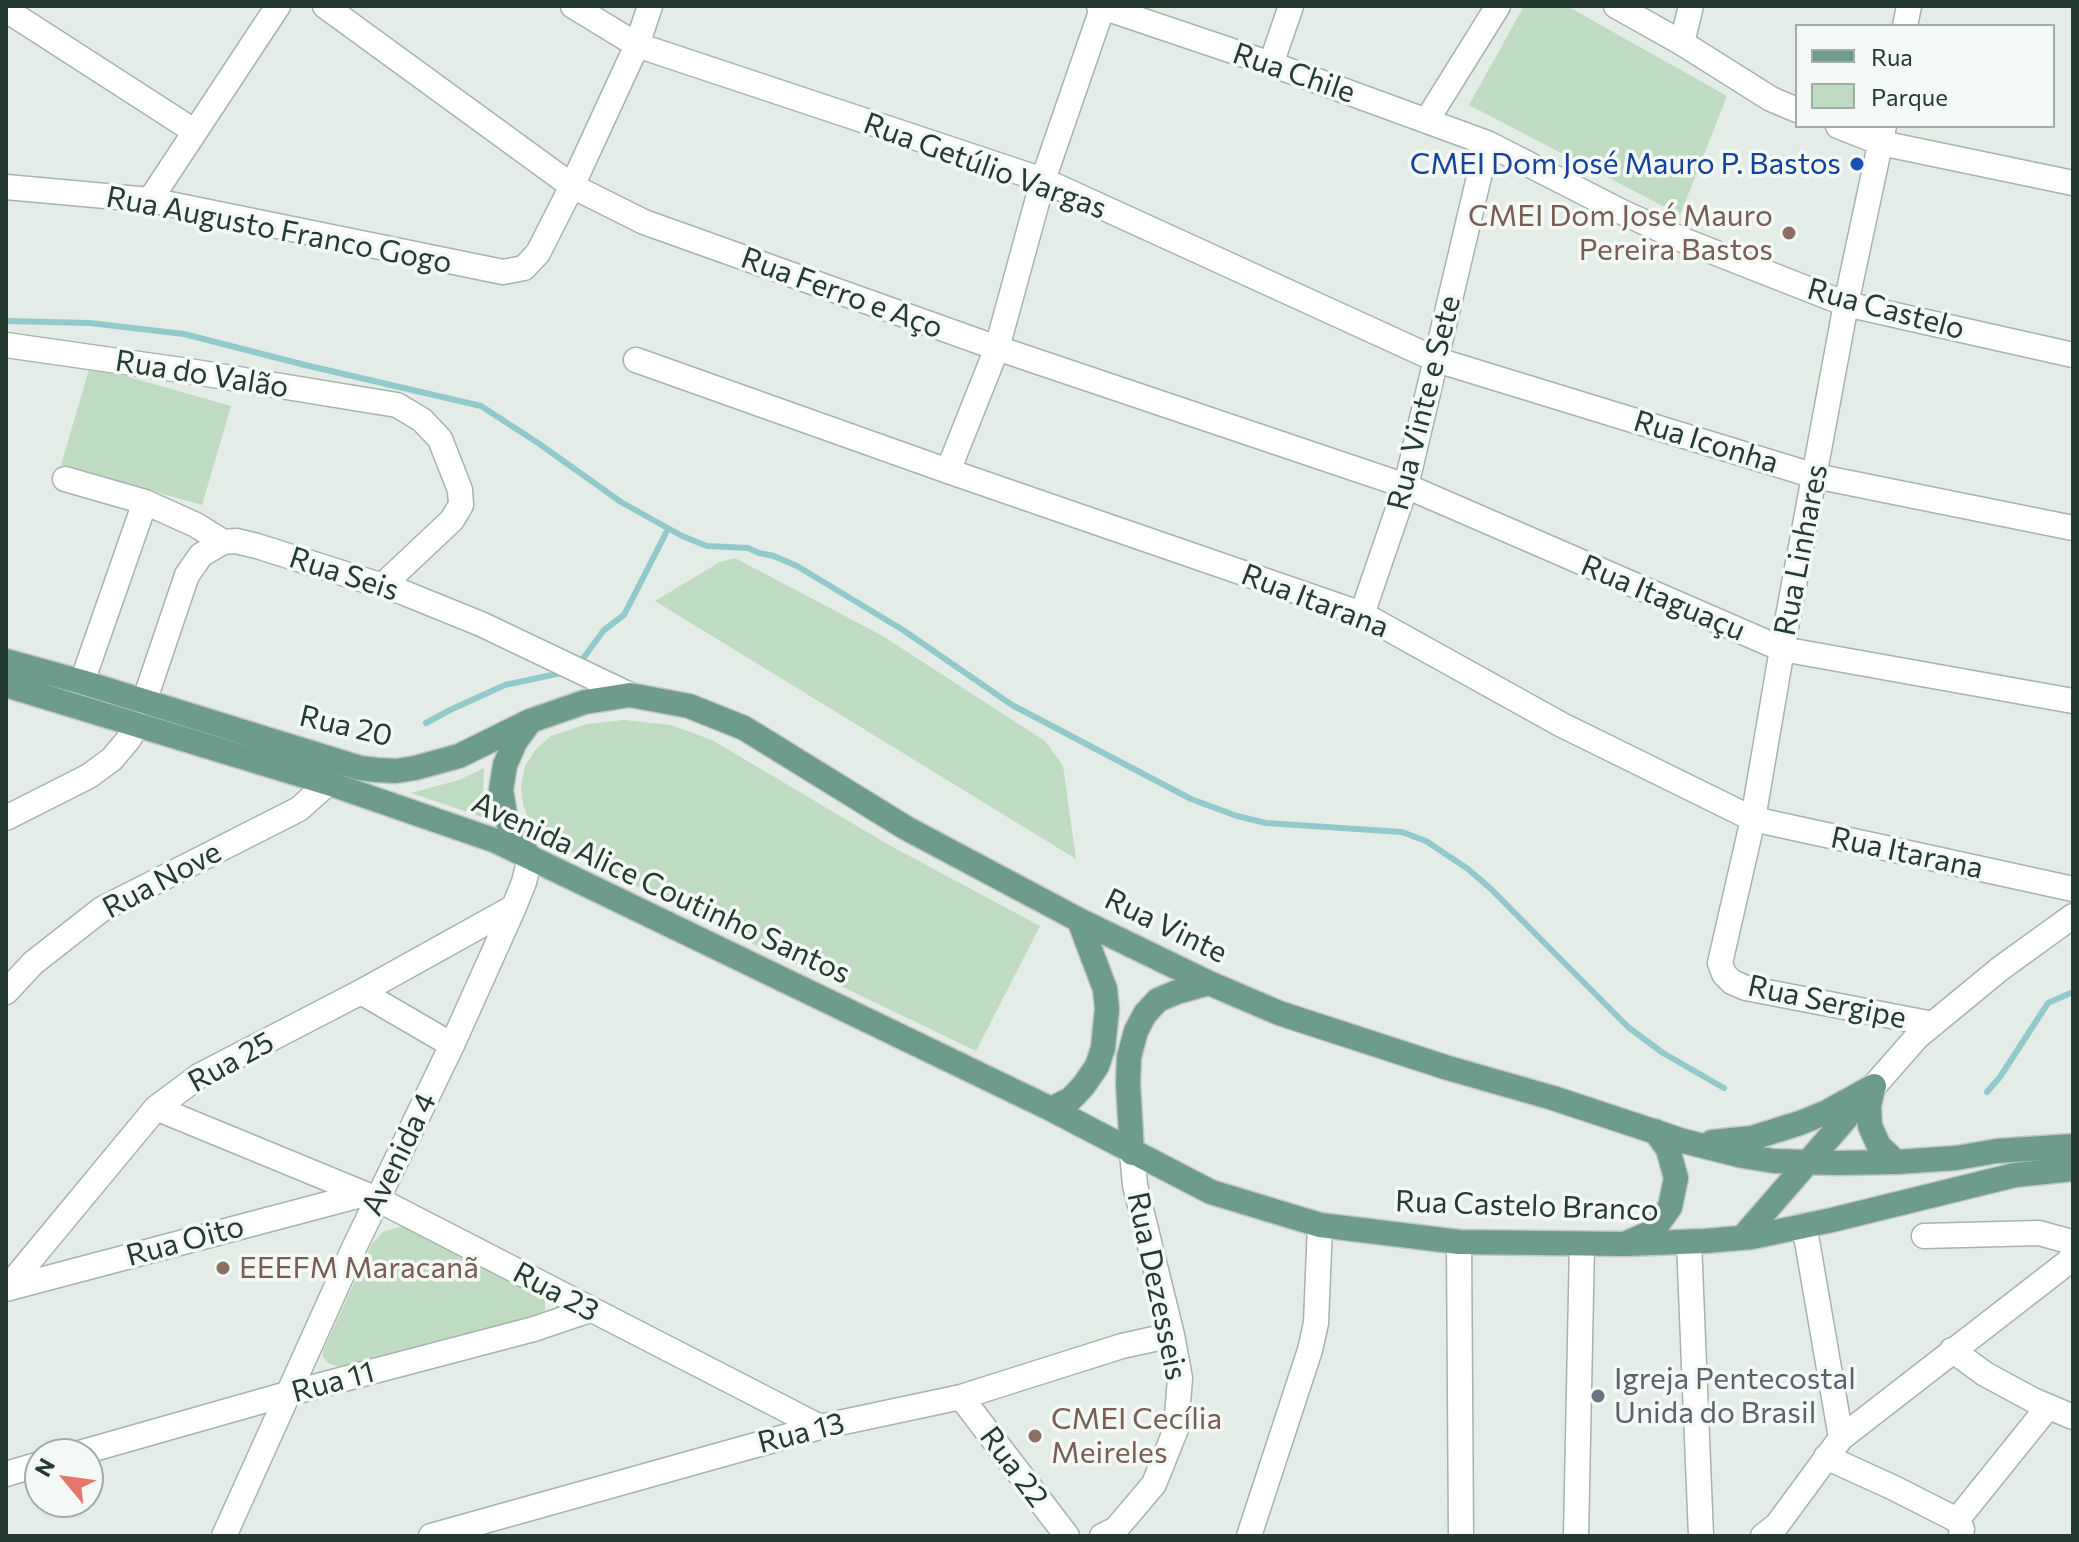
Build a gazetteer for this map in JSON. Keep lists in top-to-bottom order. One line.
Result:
{"streets":{"main road":["Rua 20","Avenida Alice Coutinho Santos","Rua Vinte","Rua Castelo Branco"],"street":["Rua Chile","Rua Getúlio Vargas","Rua Augusto Franco Gogo","Rua Ferro e Aço","Rua Castelo","Rua do Valão","Rua Vinte e Sete","Rua Iconha","Rua Linhares","Rua Seis","Rua Itaguaçu","Rua Itarana","Rua Nove","Rua Sergipe","Rua 25","Avenida 4","Rua Oito","Rua Dezesseis","Rua 23","Rua 11","Rua 13","Rua 22"]},"crossings":[["Rua Chile","Rua Castelo"],["Rua Chile","Rua Vinte e Sete"],["Rua Getúlio Vargas","Rua Vinte e Sete"],["Rua Getúlio Vargas","Rua Iconha"],["Rua Augusto Franco Gogo","Rua Ferro e Aço"],["Rua Ferro e Aço","Rua Vinte e Sete"],["Rua Ferro e Aço","Rua Itaguaçu"],["Rua Castelo","Rua Vinte e Sete"],["Rua Castelo","Rua Linhares"],["Rua do Valão","Rua Seis"],["Rua Vinte e Sete","Rua Iconha"],["Rua Vinte e Sete","Rua Itaguaçu"],["Rua Vinte e Sete","Rua Itarana"],["Rua Iconha","Rua Linhares"],["Rua Linhares","Rua Itaguaçu"],["Rua Linhares","Rua Itarana"],["Rua Linhares","Rua Sergipe"],["Rua Seis","Rua Vinte"],["Rua 20","Avenida Alice Coutinho Santos"],["Rua 20","Rua Vinte"],["Rua Nove","Avenida Alice Coutinho Santos"],["Avenida Alice Coutinho Santos","Avenida 4"],["Avenida Alice Coutinho Santos","Rua Castelo Branco"],["Avenida Alice Coutinho Santos","Rua Dezesseis"],["Rua 25","Avenida 4"],["Rua 25","Rua Oito"],["Rua 25","Rua 23"],["Avenida 4","Rua Oito"],["Avenida 4","Rua 23"],["Avenida 4","Rua 11"],["Rua Castelo Branco","Rua Dezesseis"],["Rua Oito","Rua 23"],["Rua Dezesseis","Rua 13"],["Rua 23","Rua 11"],["Rua 23","Rua 13"],["Rua 13","Rua 22"]],"places":["CMEI Dom José Mauro P. Bastos","CMEI Dom José Mauro Pereira Bastos","EEEFM Maracanã","Igreja Pentecostal Unida do Brasil","CMEI Cecília Meireles"],"legend":["Rua","Parque"],"north":"top left"}
